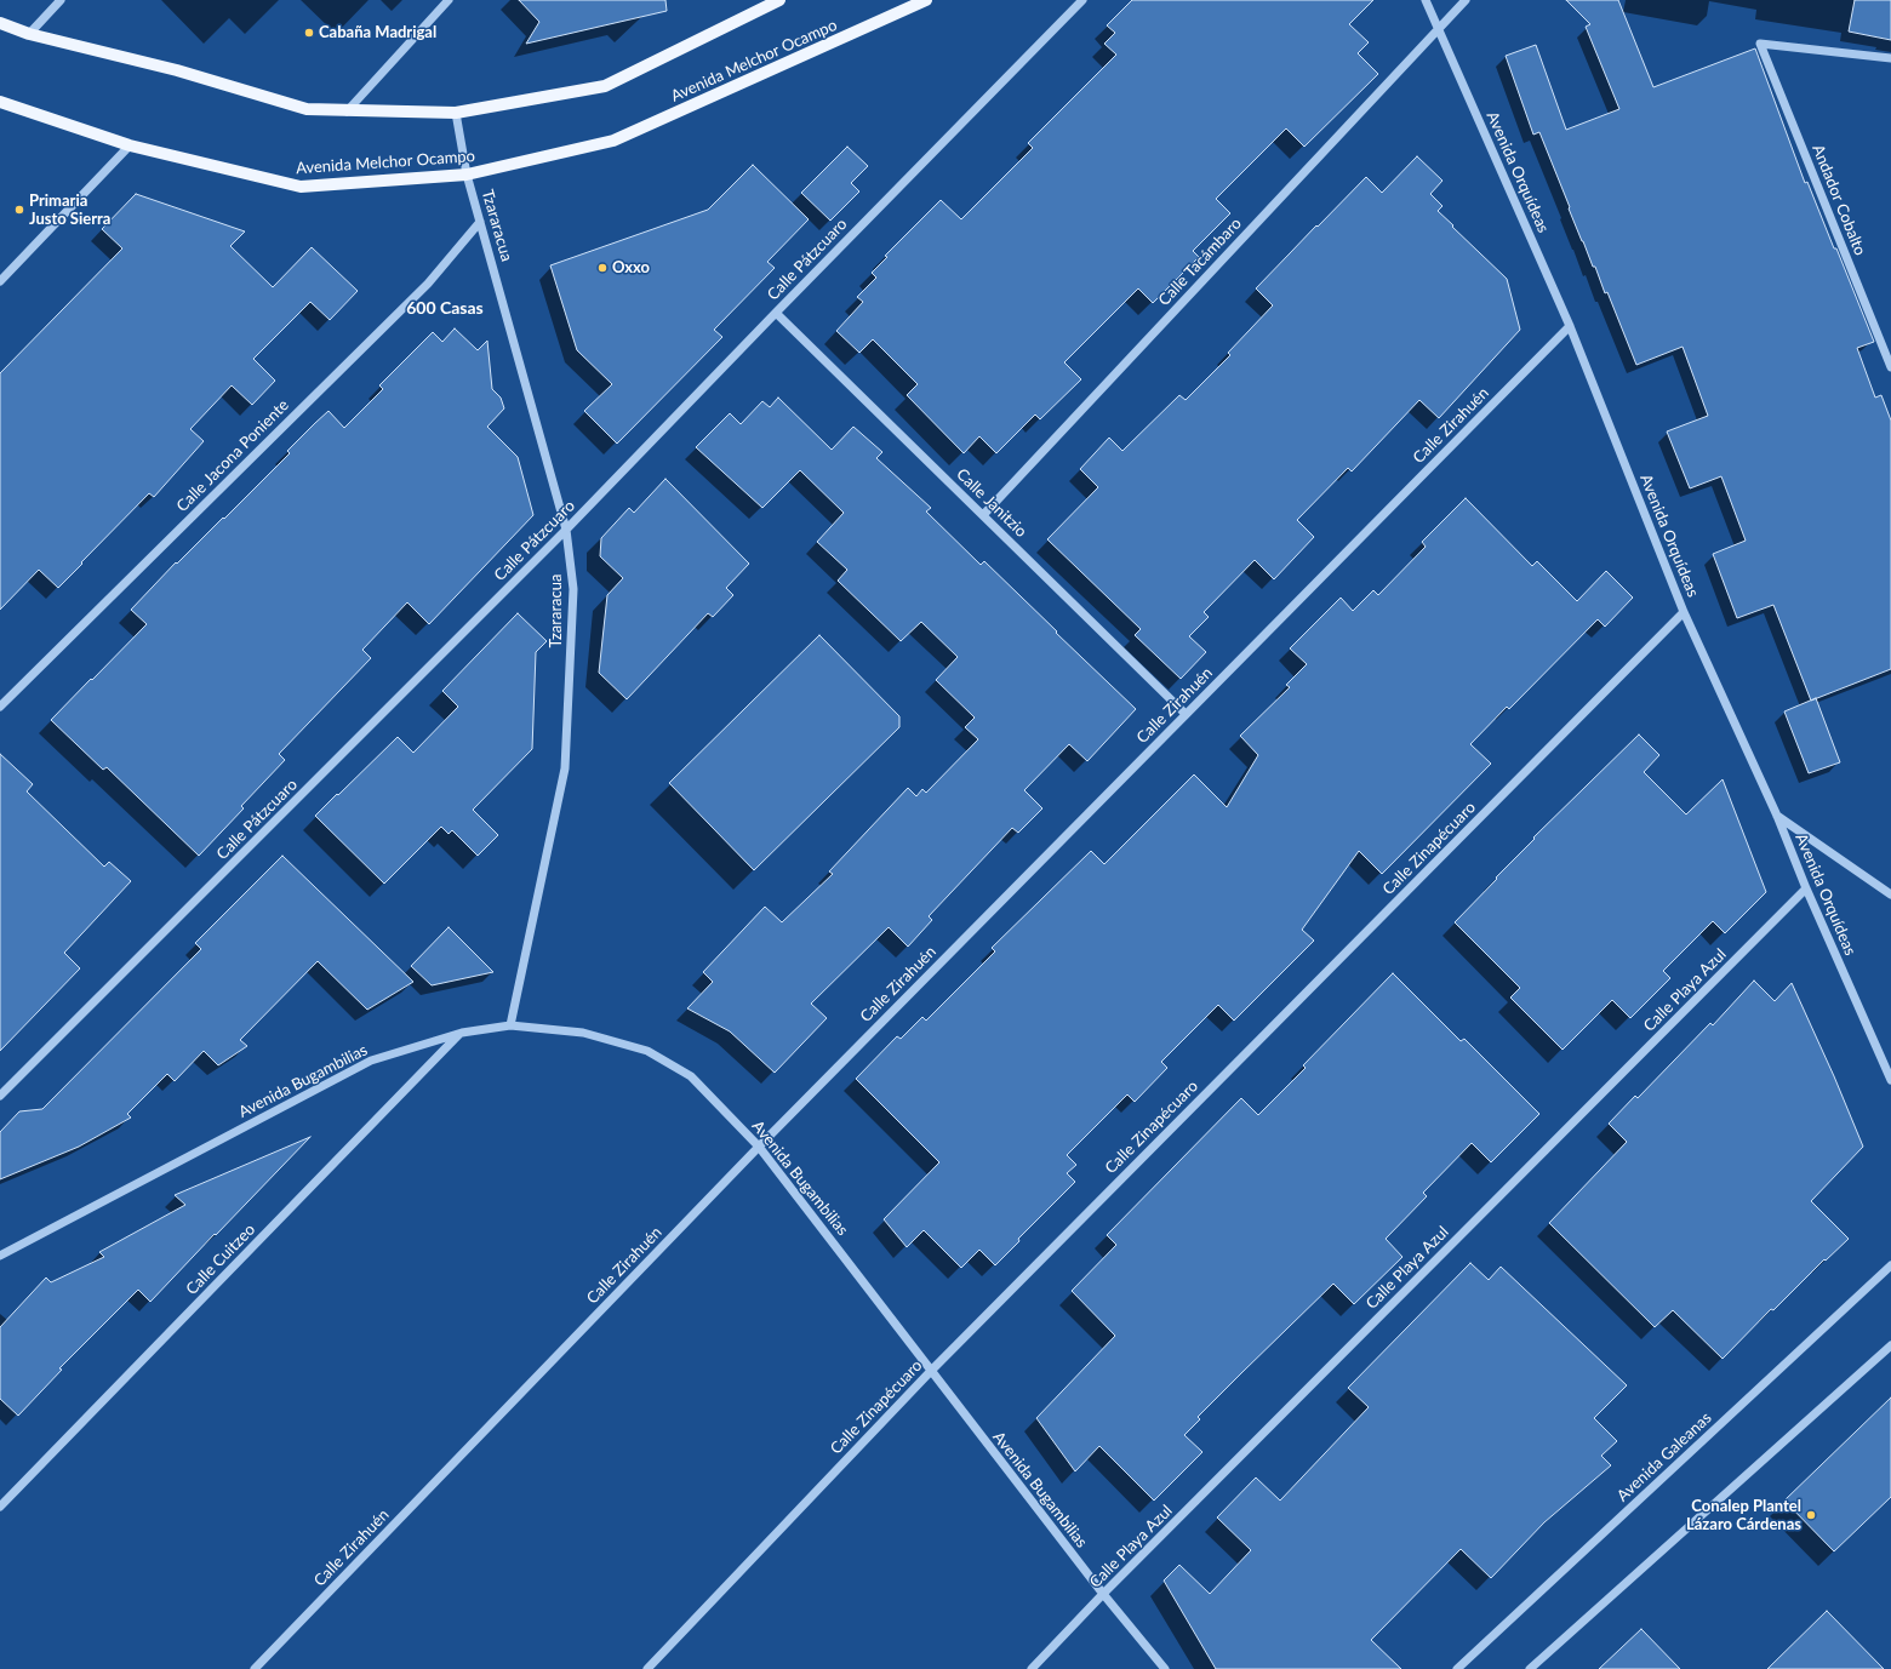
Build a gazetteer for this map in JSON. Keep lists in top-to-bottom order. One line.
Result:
{"streets":{"main road":["Avenida Melchor Ocampo"],"street":["Avenida Orquídeas","Andador Cobalto","Tzararacua","Calle Pátzcuaro","Calle Tacámbaro","Calle Zirahuén","Calle Jacona Poniente","Calle Janitzio","Calle Zinapécuaro","Calle Playa Azul","Avenida Bugambilias","Calle Cuitzeo","Avenida Galeanas"]},"crossings":[["Avenida Melchor Ocampo","Tzararacua"],["Avenida Orquídeas","Calle Tacámbaro"],["Avenida Orquídeas","Calle Zirahuén"],["Avenida Orquídeas","Calle Zinapécuaro"],["Avenida Orquídeas","Calle Playa Azul"],["Tzararacua","Calle Pátzcuaro"],["Tzararacua","Calle Jacona Poniente"],["Tzararacua","Avenida Bugambilias"],["Calle Pátzcuaro","Calle Janitzio"],["Calle Tacámbaro","Calle Janitzio"],["Calle Zirahuén","Calle Janitzio"],["Calle Zirahuén","Avenida Bugambilias"],["Calle Zinapécuaro","Avenida Bugambilias"],["Calle Playa Azul","Avenida Bugambilias"],["Avenida Bugambilias","Calle Cuitzeo"]],"districts":["600 Casas"],"places":["Cabaña Madrigal","Primaria Justo Sierra","Oxxo","Conalep Plantel Lázaro Cárdenas"]}
